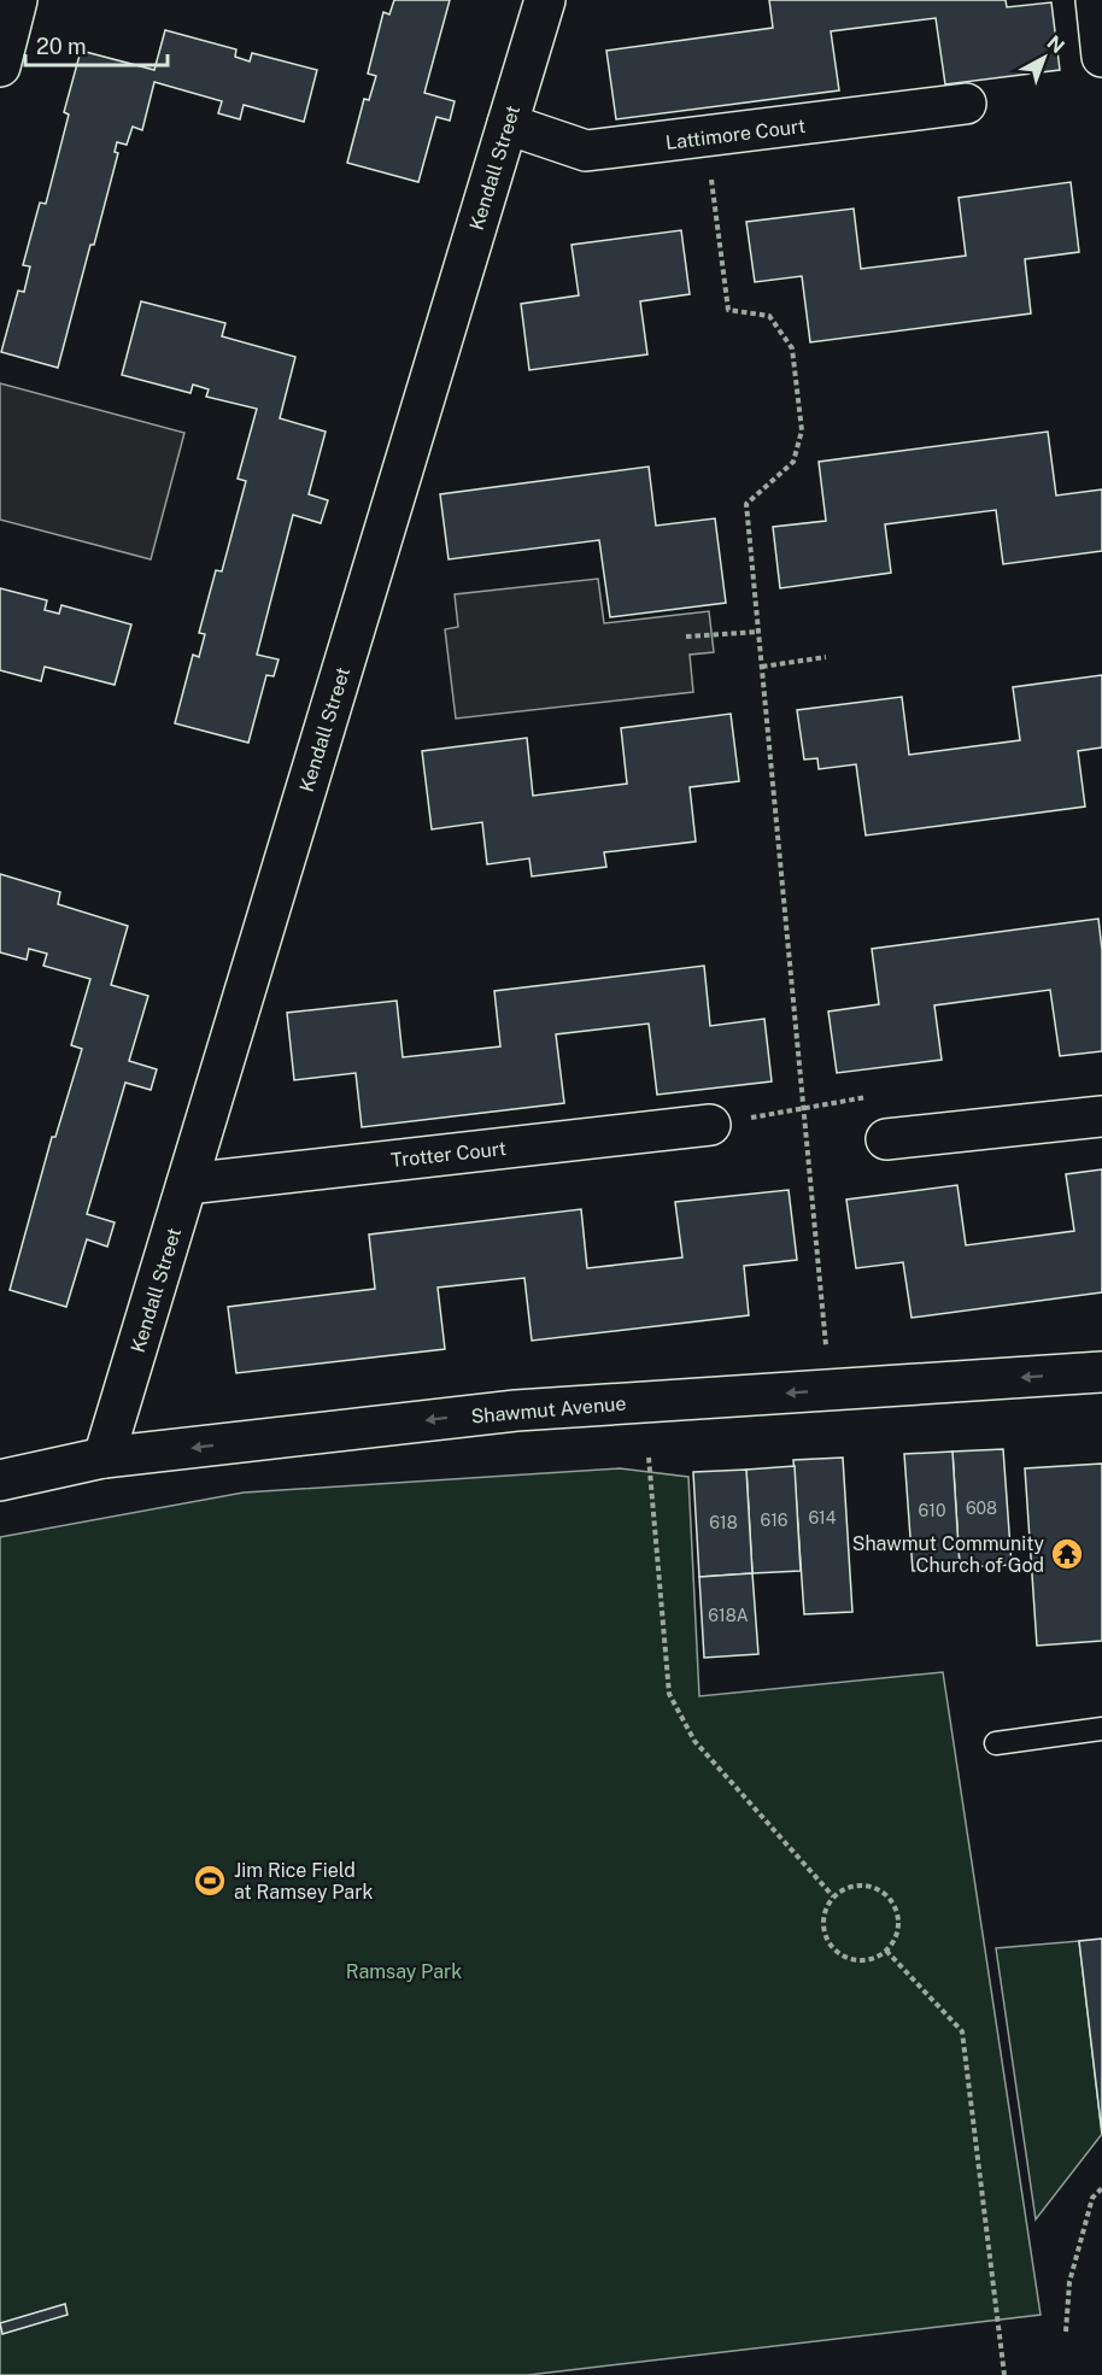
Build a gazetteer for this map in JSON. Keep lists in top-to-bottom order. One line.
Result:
{"streets":{"street":["Lattimore Court","Kendall Street","Trotter Court","Shawmut Avenue"]},"crossings":[["Lattimore Court","Kendall Street"],["Kendall Street","Trotter Court"],["Kendall Street","Shawmut Avenue"]],"one_way":["Shawmut Avenue"],"parks":["Ramsay Park"],"places":{"temple":["Shawmut Community Church of God"],"sports":["Jim Rice Field at Ramsey Park"]},"house_numbers":["608","610","614","616","618","618A"],"scale_bar":"20 m","north":"top right"}
